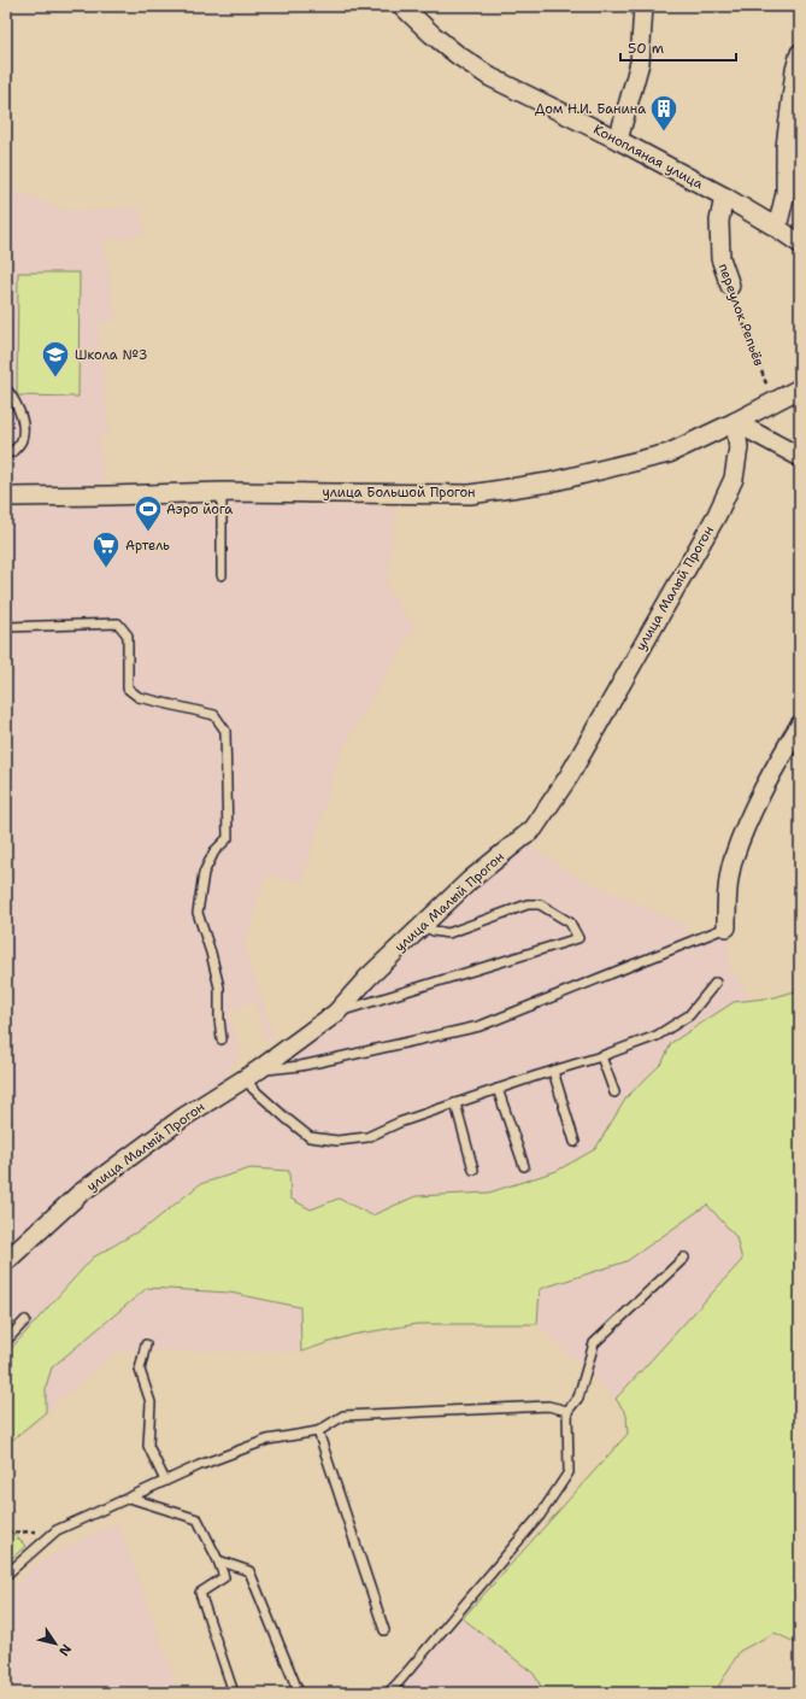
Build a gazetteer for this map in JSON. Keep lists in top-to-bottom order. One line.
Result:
{"streets":{"street":["Конопляная улица","переулок Репьёв","улица Большой Прогон","улица Малый Прогон"]},"crossings":[["Конопляная улица","переулок Репьёв"],["переулок Репьёв","улица Большой Прогон"],["улица Большой Прогон","улица Малый Прогон"]],"places":{"building":["Дом Н.И. Банина"],"school or university":["Школа №3"],"sports":["Аэро йога"],"supermarket":["Артель"]},"scale_bar":"50 m","north":"bottom right"}
